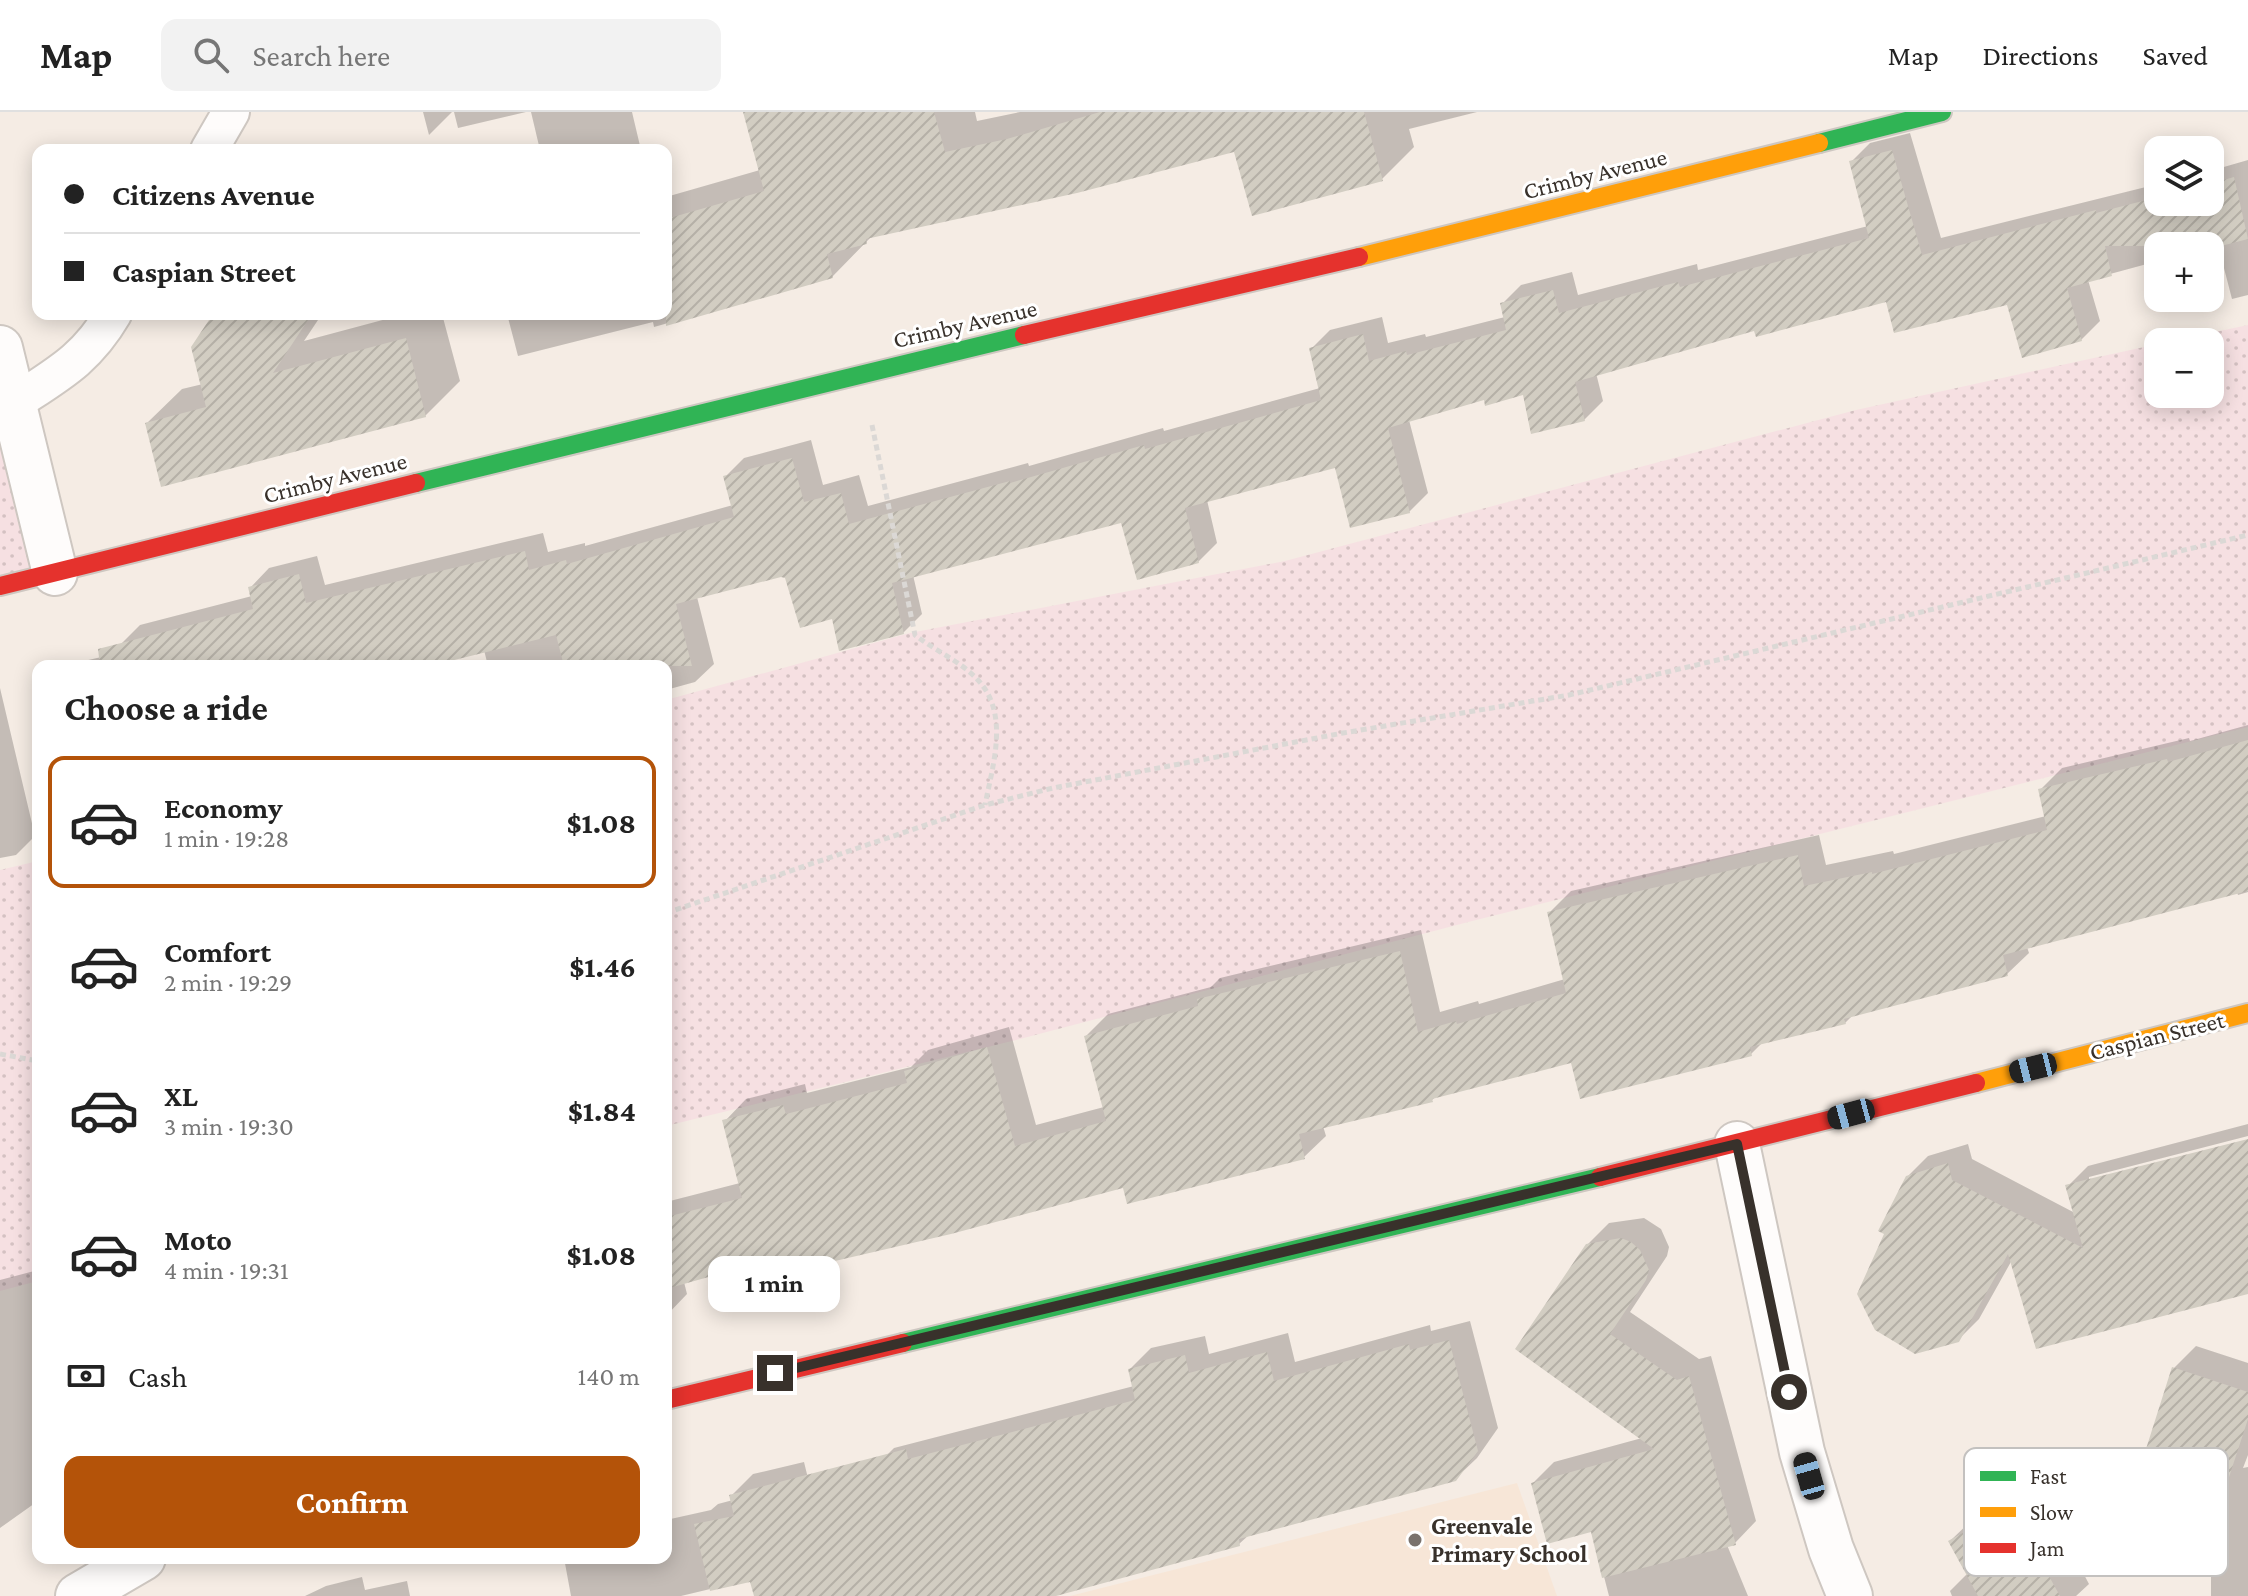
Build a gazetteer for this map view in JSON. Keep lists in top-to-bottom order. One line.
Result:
{"streets":{"street":["Crimby Avenue","Caspian Street"]},"places":["Greenvale Primary School"],"legend":["Fast","Slow","Jam"],"page":{"header":"Map","search":"Search here","nav":["Map","Directions","Saved"],"map_buttons":["+","−"],"banner":["Citizens Avenue","Caspian Street"],"heading":"Choose a ride","list":[{"name":"Economy","note":"1 min · 19:28","value":"$1.08"},{"name":"Comfort","note":"2 min · 19:29","value":"$1.46"},{"name":"XL","note":"3 min · 19:30","value":"$1.84"},{"name":"Moto","note":"4 min · 19:31","value":"$1.08"}],"bubble":"1 min","pay":["Cash","140 m"],"buttons":"Confirm"}}
